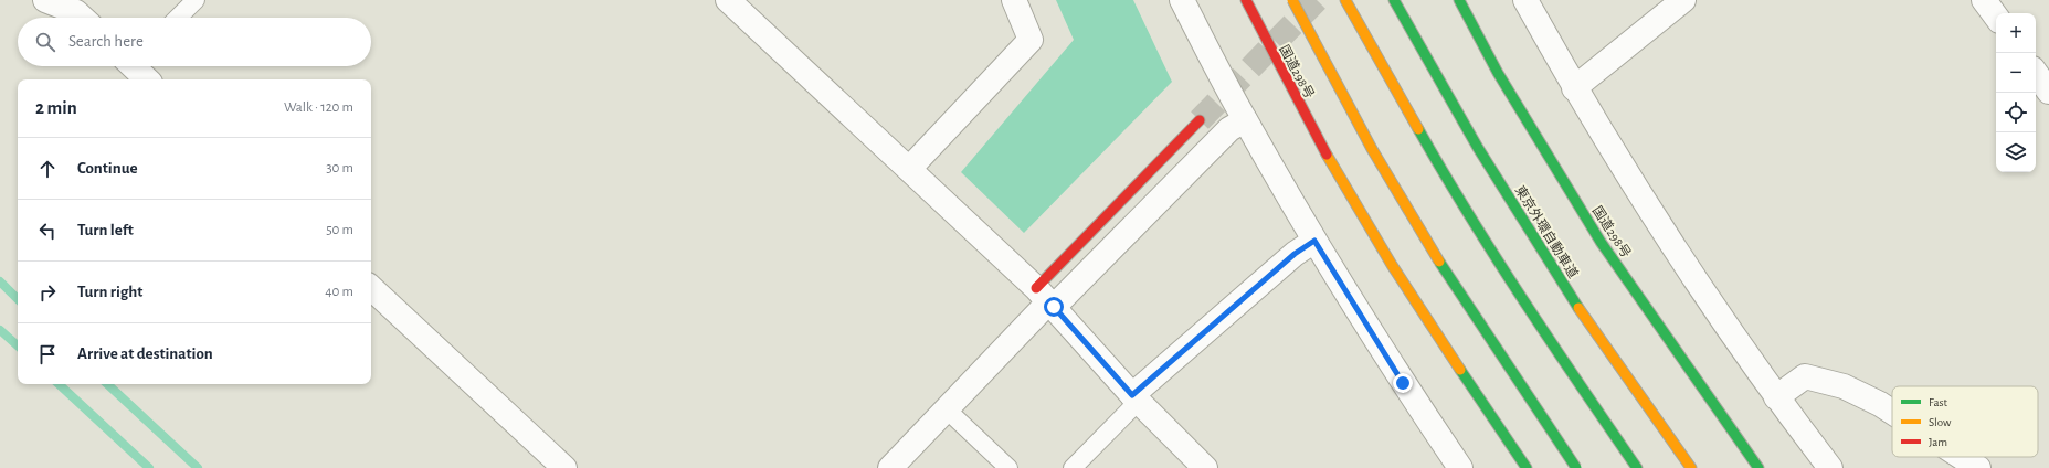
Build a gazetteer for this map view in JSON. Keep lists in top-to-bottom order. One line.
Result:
{"streets":{"main road":["国道298号","東京外環自動車道"]},"legend":["Fast","Slow","Jam"],"page":{"map_buttons":["+","−"],"search":"Search here","heading":["2 min","Walk · 120 m"],"list":[["Continue","30 m"],["Turn left","50 m"],["Turn right","40 m"],"Arrive at destination"]}}
